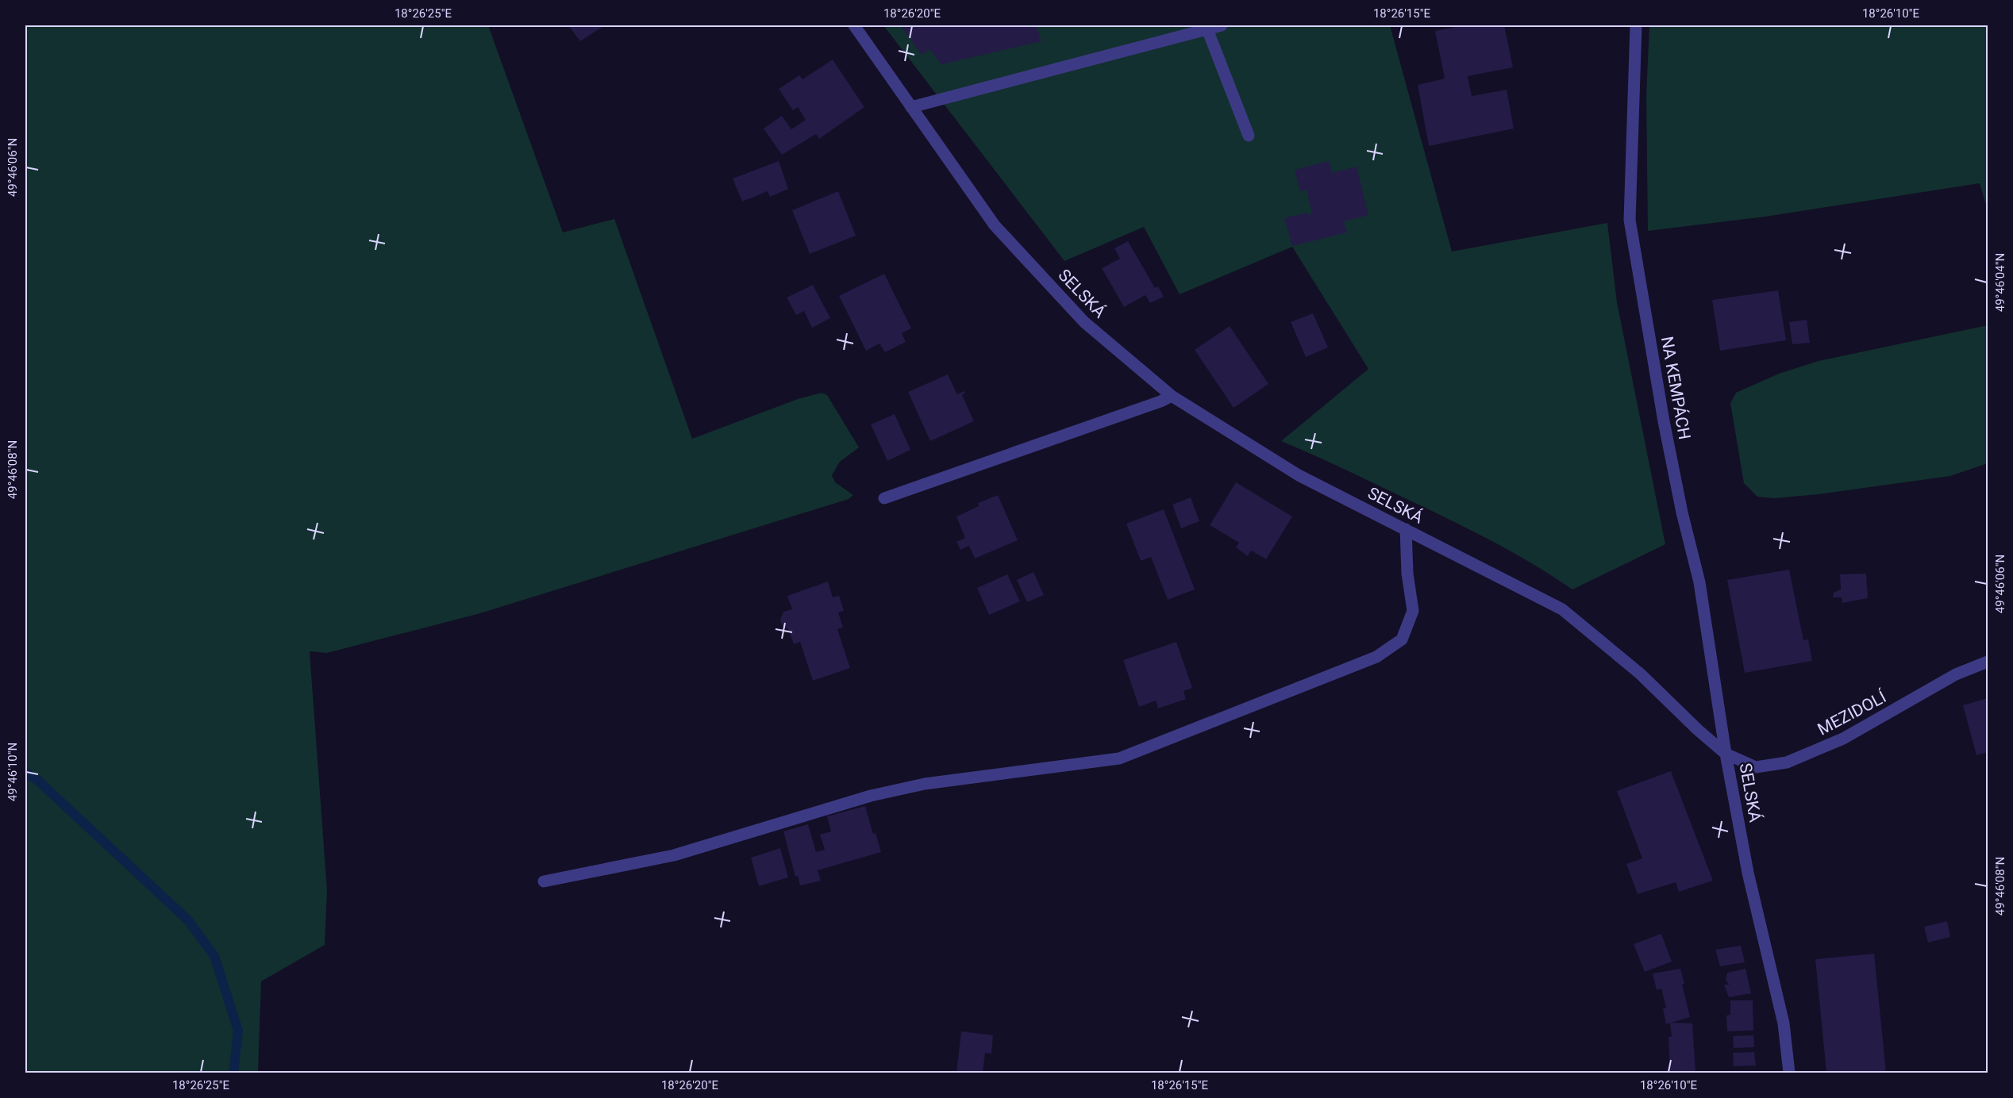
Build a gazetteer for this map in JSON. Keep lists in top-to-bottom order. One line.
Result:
{"streets":{"street":["SELSKÁ","NA KEMPÁCH","MEZIDOLÍ"]},"crossings":[["SELSKÁ","NA KEMPÁCH"],["SELSKÁ","MEZIDOLÍ"],["NA KEMPÁCH","MEZIDOLÍ"]],"coordinates":["18°26'25\"E","18°26'20\"E","18°26'15\"E","18°26'10\"E","49°46'06\"N","49°46'04\"N","49°46'08\"N","49°46'10\"N"]}
